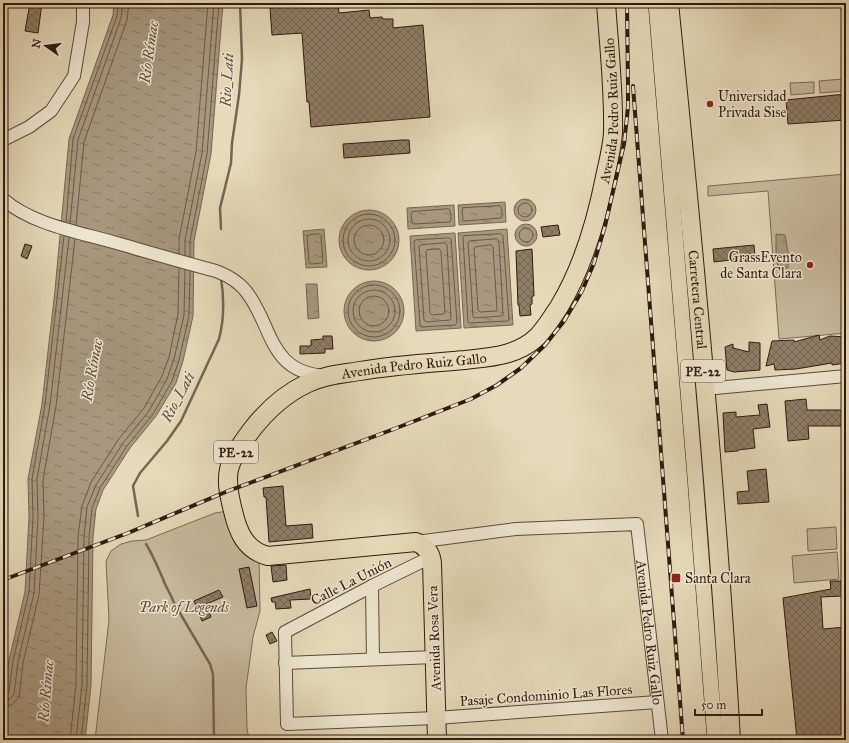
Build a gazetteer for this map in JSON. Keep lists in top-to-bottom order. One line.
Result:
{"streets":{"highway":["Avenida Pedro Ruiz Gallo","Carretera Central","PE-22","Avenida Rosa Vera"],"street":["Calle La Unión","Pasaje Condominio Las Flores"]},"crossings":[["Avenida Pedro Ruiz Gallo","Pasaje Condominio Las Flores"],["Calle La Unión","Avenida Rosa Vera"],["Calle La Unión","Pasaje Condominio Las Flores"],["Avenida Rosa Vera","Pasaje Condominio Las Flores"]],"water":["Río Rímac","Rio_Lati"],"parks":["Park of Legends"],"places":{"other":["Universidad Privada Sise","GrassEvento de Santa Clara"],"transit":["Santa Clara"]},"scale_bar":"50 m","north":"left"}
